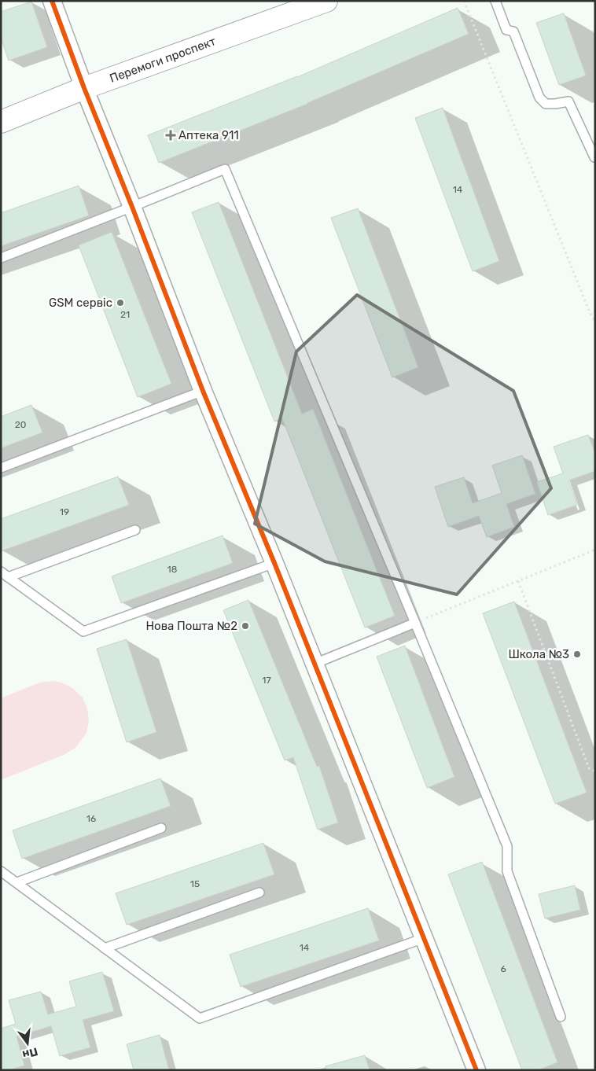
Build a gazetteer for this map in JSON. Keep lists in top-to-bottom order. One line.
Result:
{"streets":{"street":["Перемоги проспект"]},"places":{"health":["Аптека 911"],"other":["GSM сервіс","Нова Пошта №2","Школа №3"]},"house_numbers":["14","21","20","19","18","17","16","15","14","6"],"north":"bottom"}
